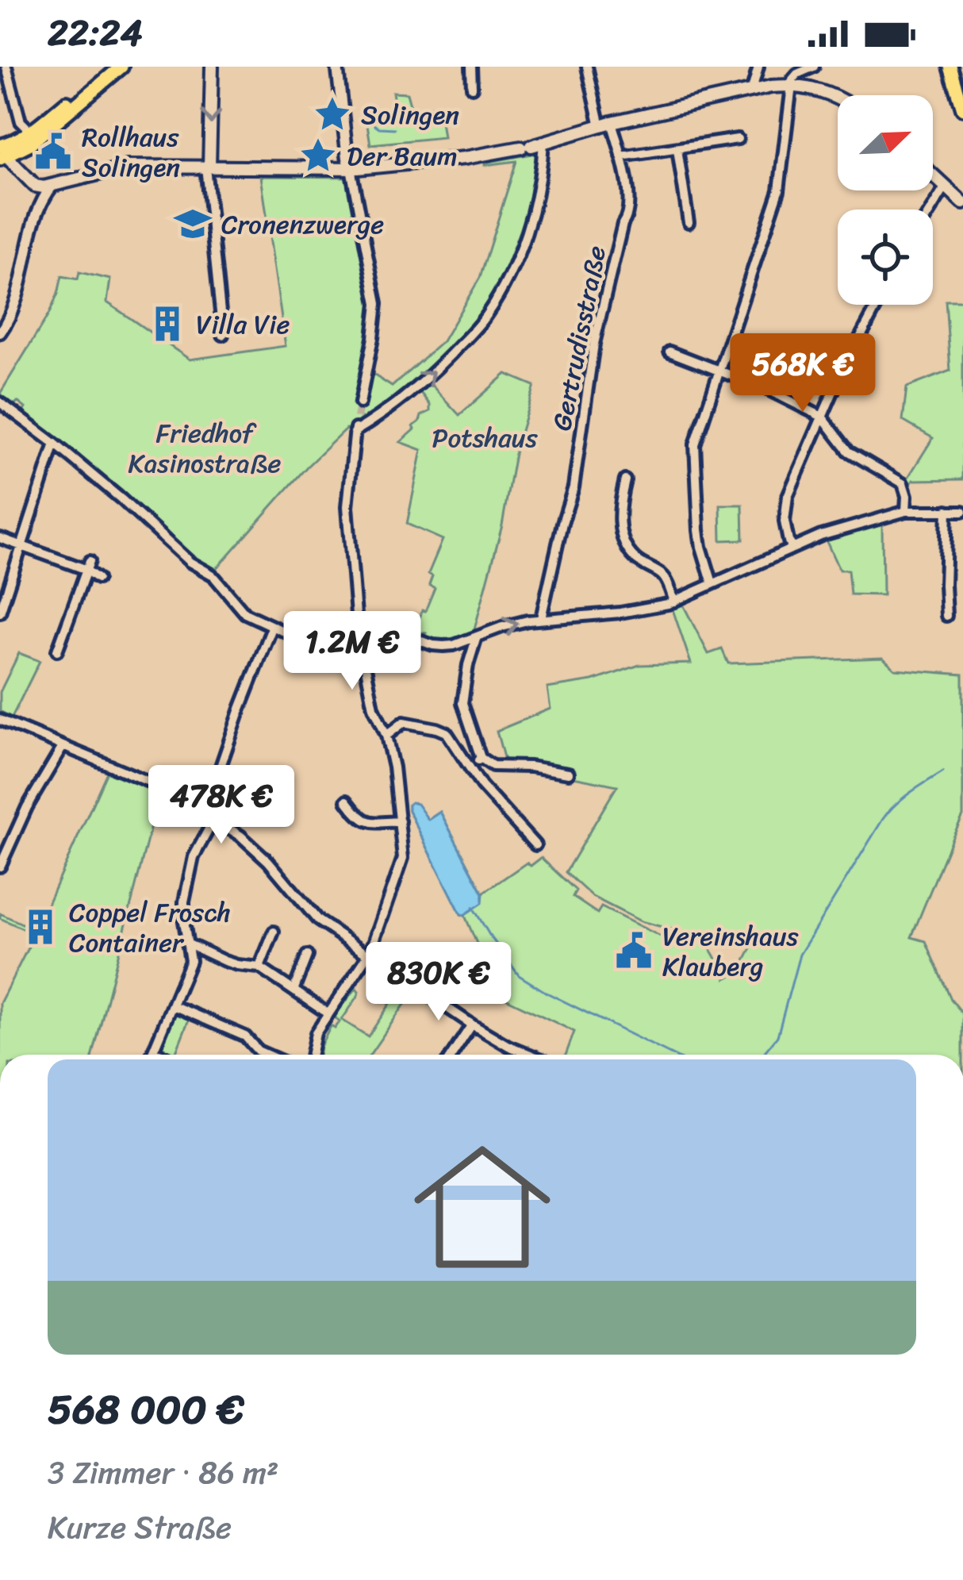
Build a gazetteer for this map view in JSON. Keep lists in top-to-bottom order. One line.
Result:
{"streets":{"street":["Gertrudisstraße"]},"parks":["Friedhof Kasinostraße","Potshaus"],"places":{"place":["Solingen","Der Baum"],"public building":["Rollhaus Solingen","Vereinshaus Klauberg"],"school or university":["Cronenzwerge"],"building":["Villa Vie","Coppel Frosch Container"]},"north":"top right","page":{"status":"22:24","price":["568K €","1.2M €","478K €","830K €"],"list":[{"name":"568 000 €","note":"3 Zimmer · 86 m² · Kurze Straße"}]}}
